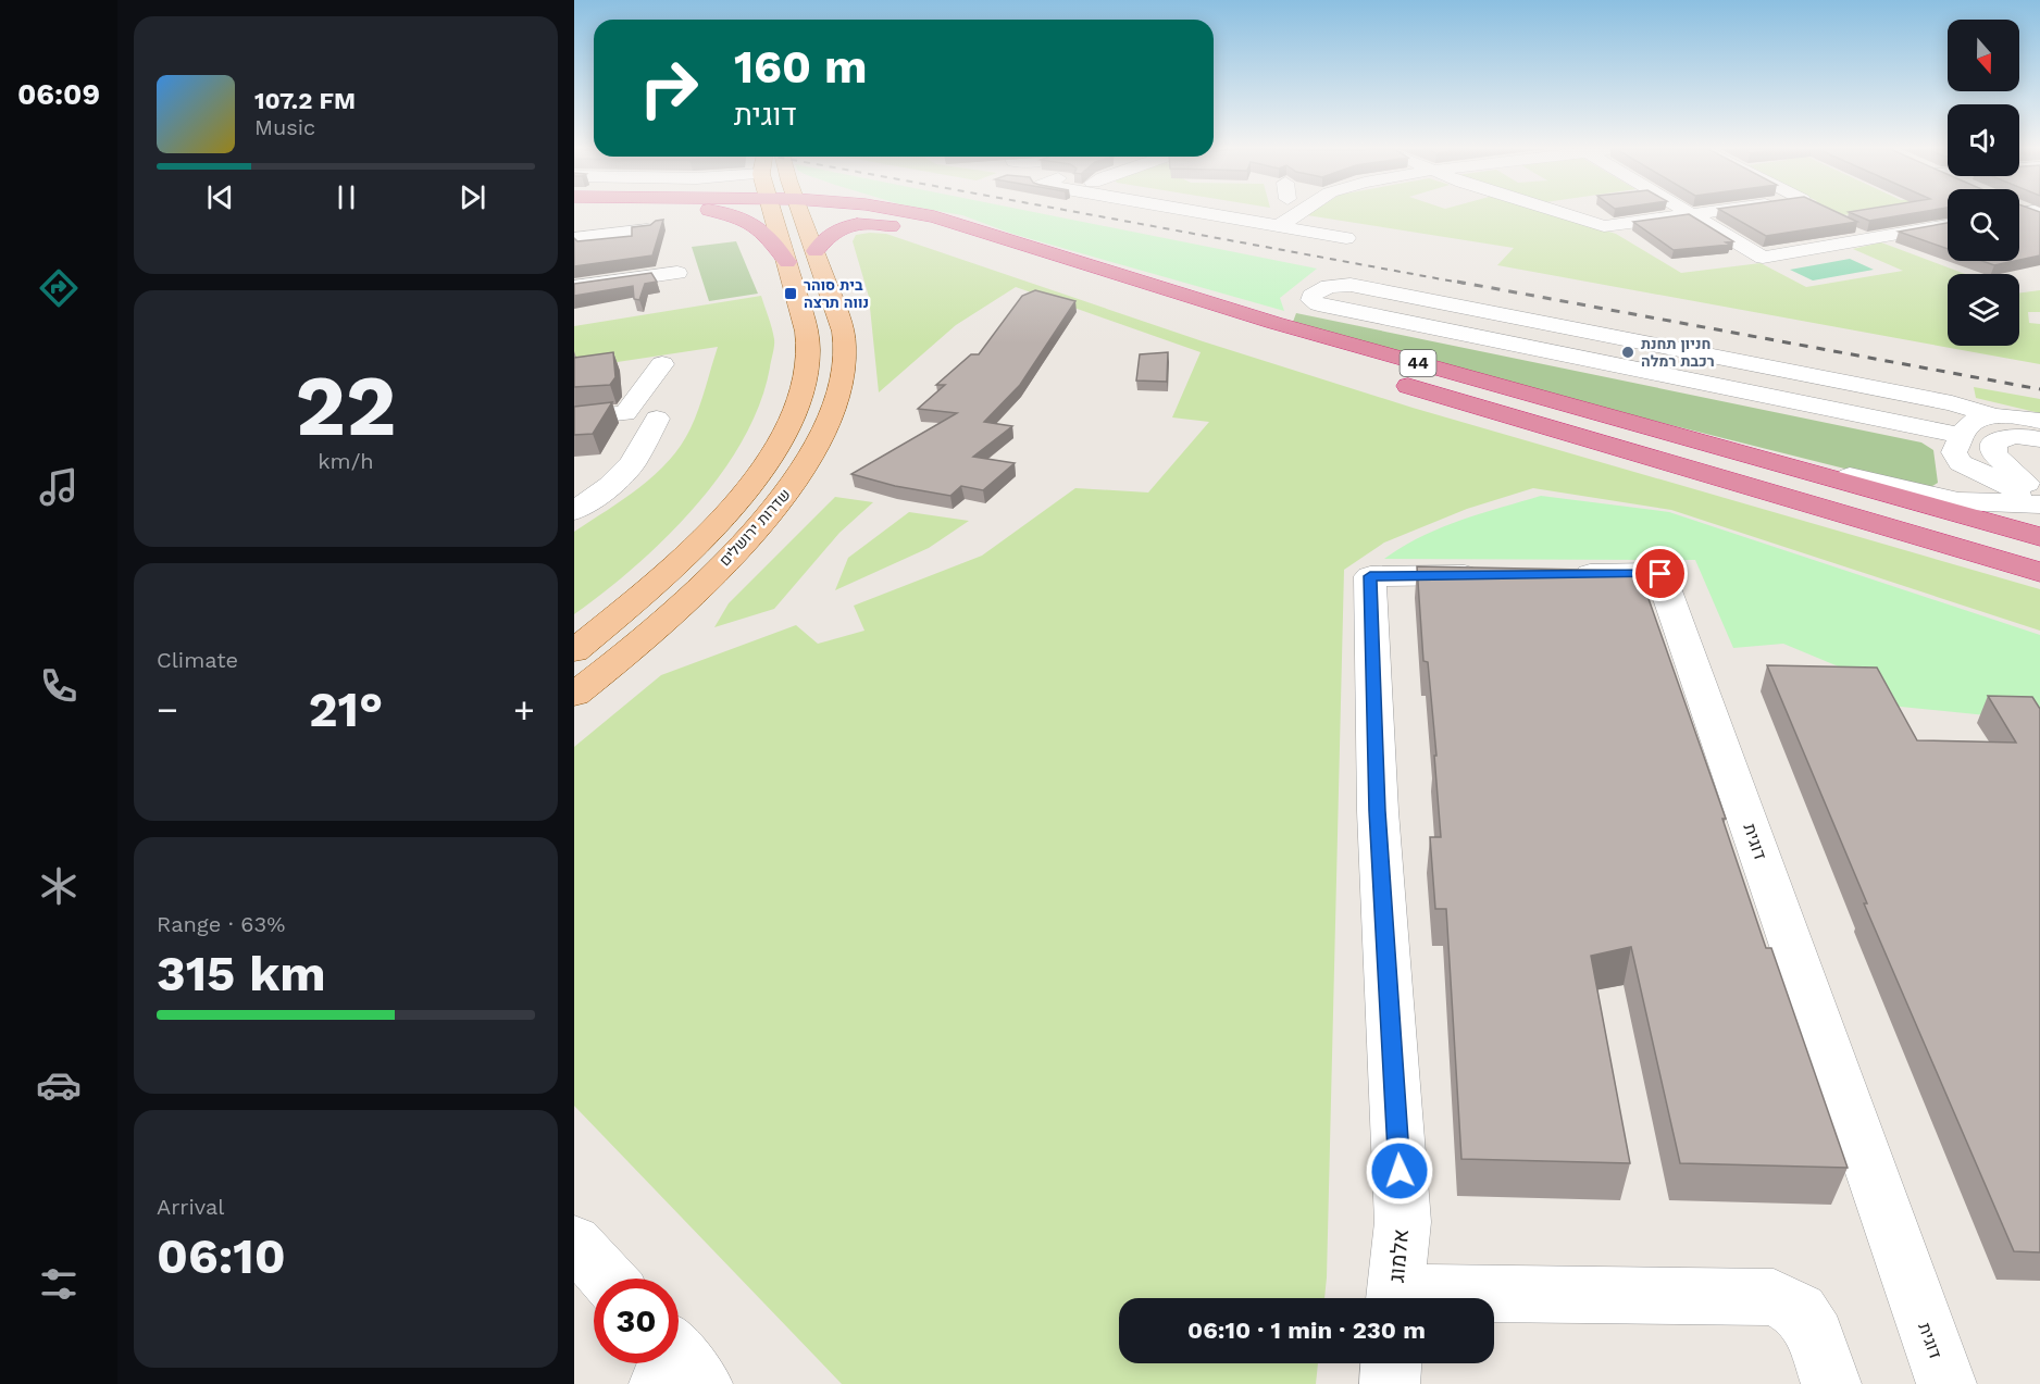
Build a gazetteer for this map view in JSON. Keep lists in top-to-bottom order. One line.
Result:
{"streets":{"highway":["44"],"main road":["שדרות ירושלים"],"street":["דוגית","אלמוג"]},"places":{"transit":["בית סוהר נווה תרצה"],"other":["חניון תחנת רכבת רמלה"]},"north":"bottom","page":{"tabs":"06:09","turn":["160 m","דוגית"],"song":["107.2 FM","Music"],"tile":[["22","km/h"],"Climate",["Range · 63%","315 km"],["Arrival","06:10"]],"heat":["−","21°","+"],"limit":"30","trip":"06:10 · 1 min · 230 m"}}
